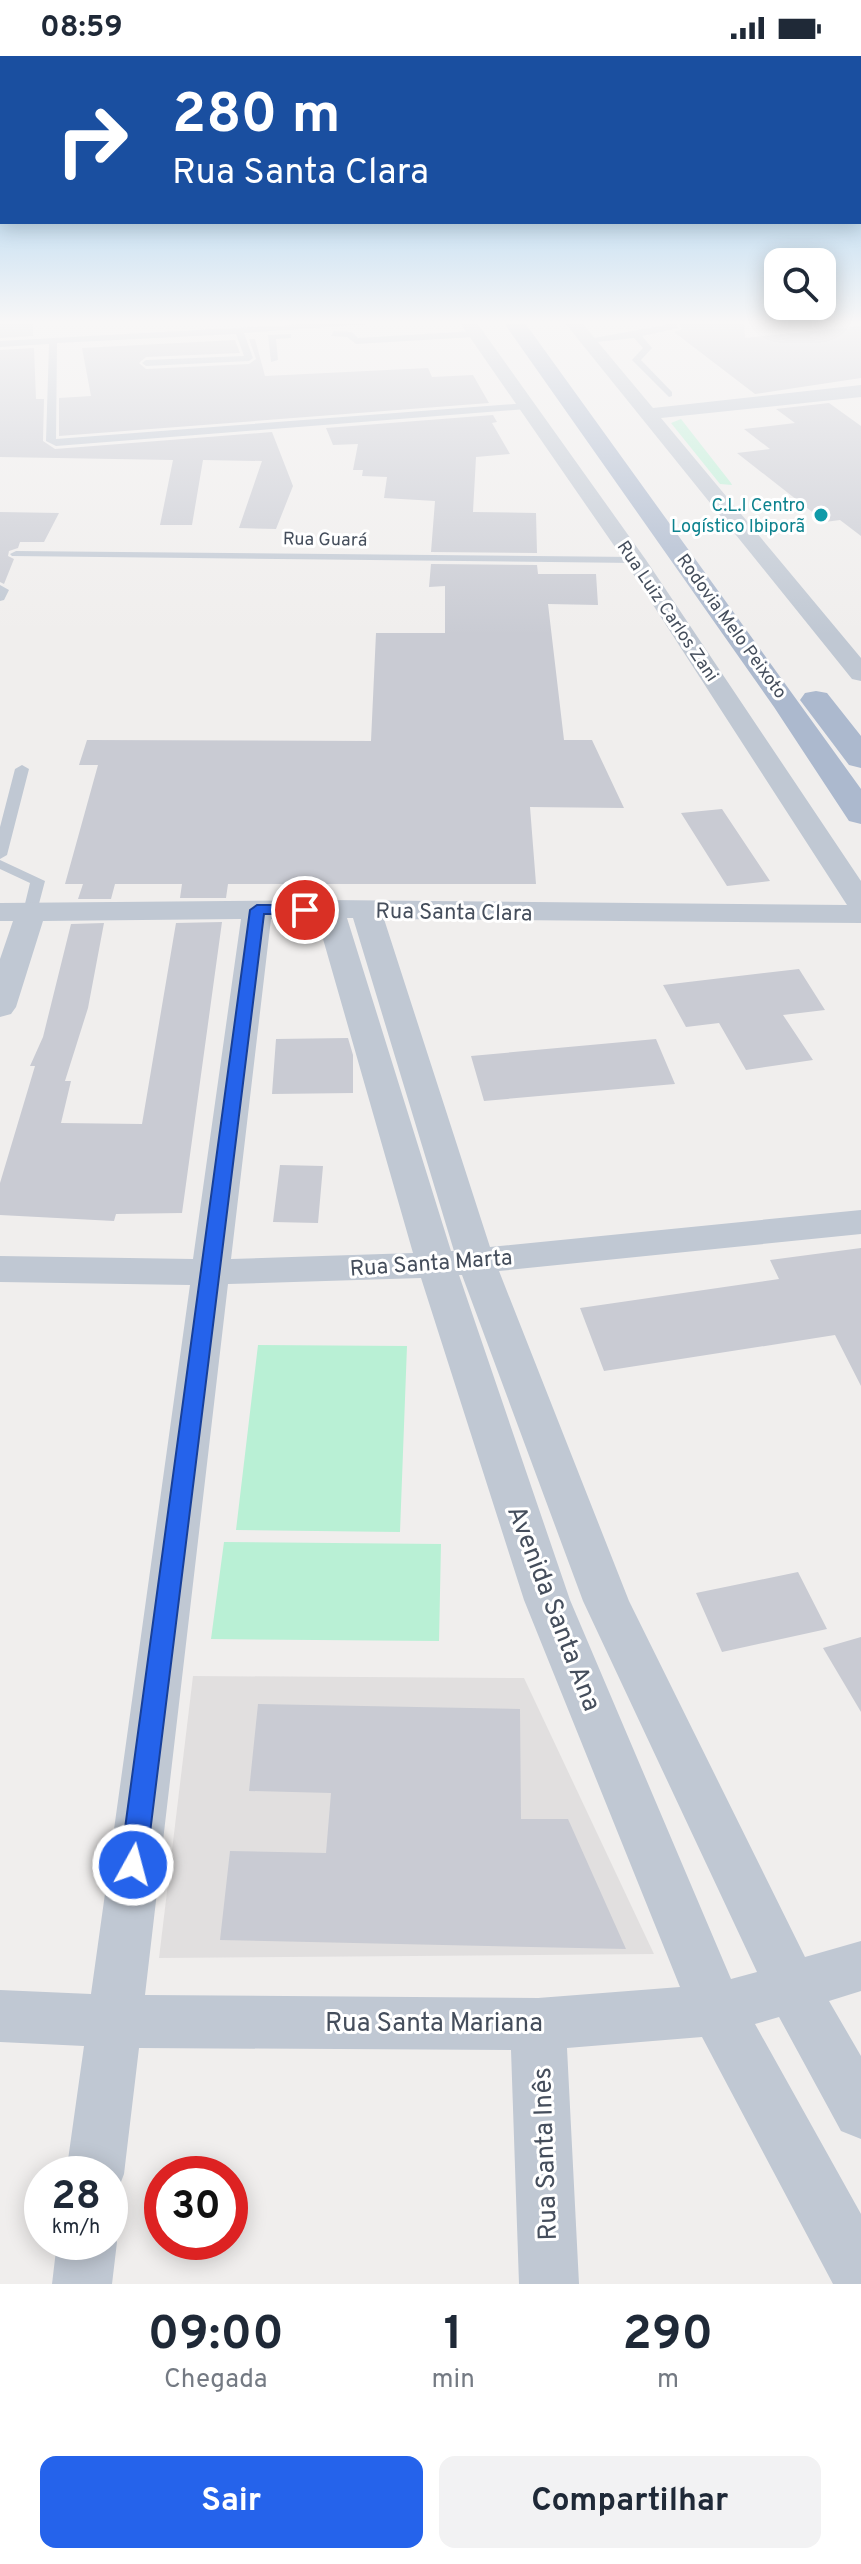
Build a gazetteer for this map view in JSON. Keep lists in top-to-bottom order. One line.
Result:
{"streets":{"main road":["Rodovia Melo Peixoto"],"street":["Rua Luiz Carlos Zani","Rua Santa Clara","Rua Santa Marta","Avenida Santa Ana","Rua Santa Mariana","Rua Santa Inês"],"lane":["Rua Guará"]},"crossings":[["Rua Guará","Rua Luiz Carlos Zani"],["Rua Santa Clara","Avenida Santa Ana"],["Rua Santa Marta","Avenida Santa Ana"],["Avenida Santa Ana","Rua Santa Mariana"],["Rua Santa Mariana","Rua Santa Inês"]],"places":["C.L.I Centro Logístico Ibiporã"],"page":{"status":"08:59","turn":["280 m","Rua Santa Clara"],"speed":"28 km/h","limit":"30","eta":["09:00","Chegada","1","min","290","m"],"buttons":["Sair","Compartilhar"]}}
